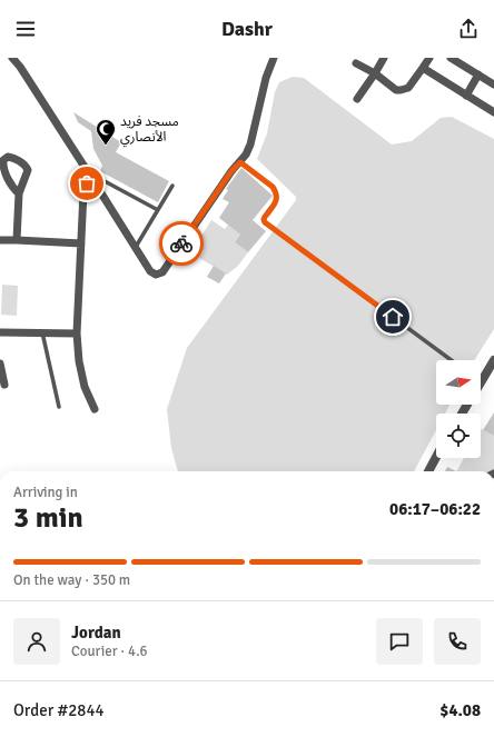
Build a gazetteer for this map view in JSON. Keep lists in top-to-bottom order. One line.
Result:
{"places":{"mosque":["مسجد فريد الأنصاري"]},"north":"right","page":{"header":"Dashr","heading":["3 min","Arriving in","06:17–06:22"],"panel":["Jordan","Courier · 4.6","Order #2844","$4.08"],"bar":"On the way · 350 m"}}
